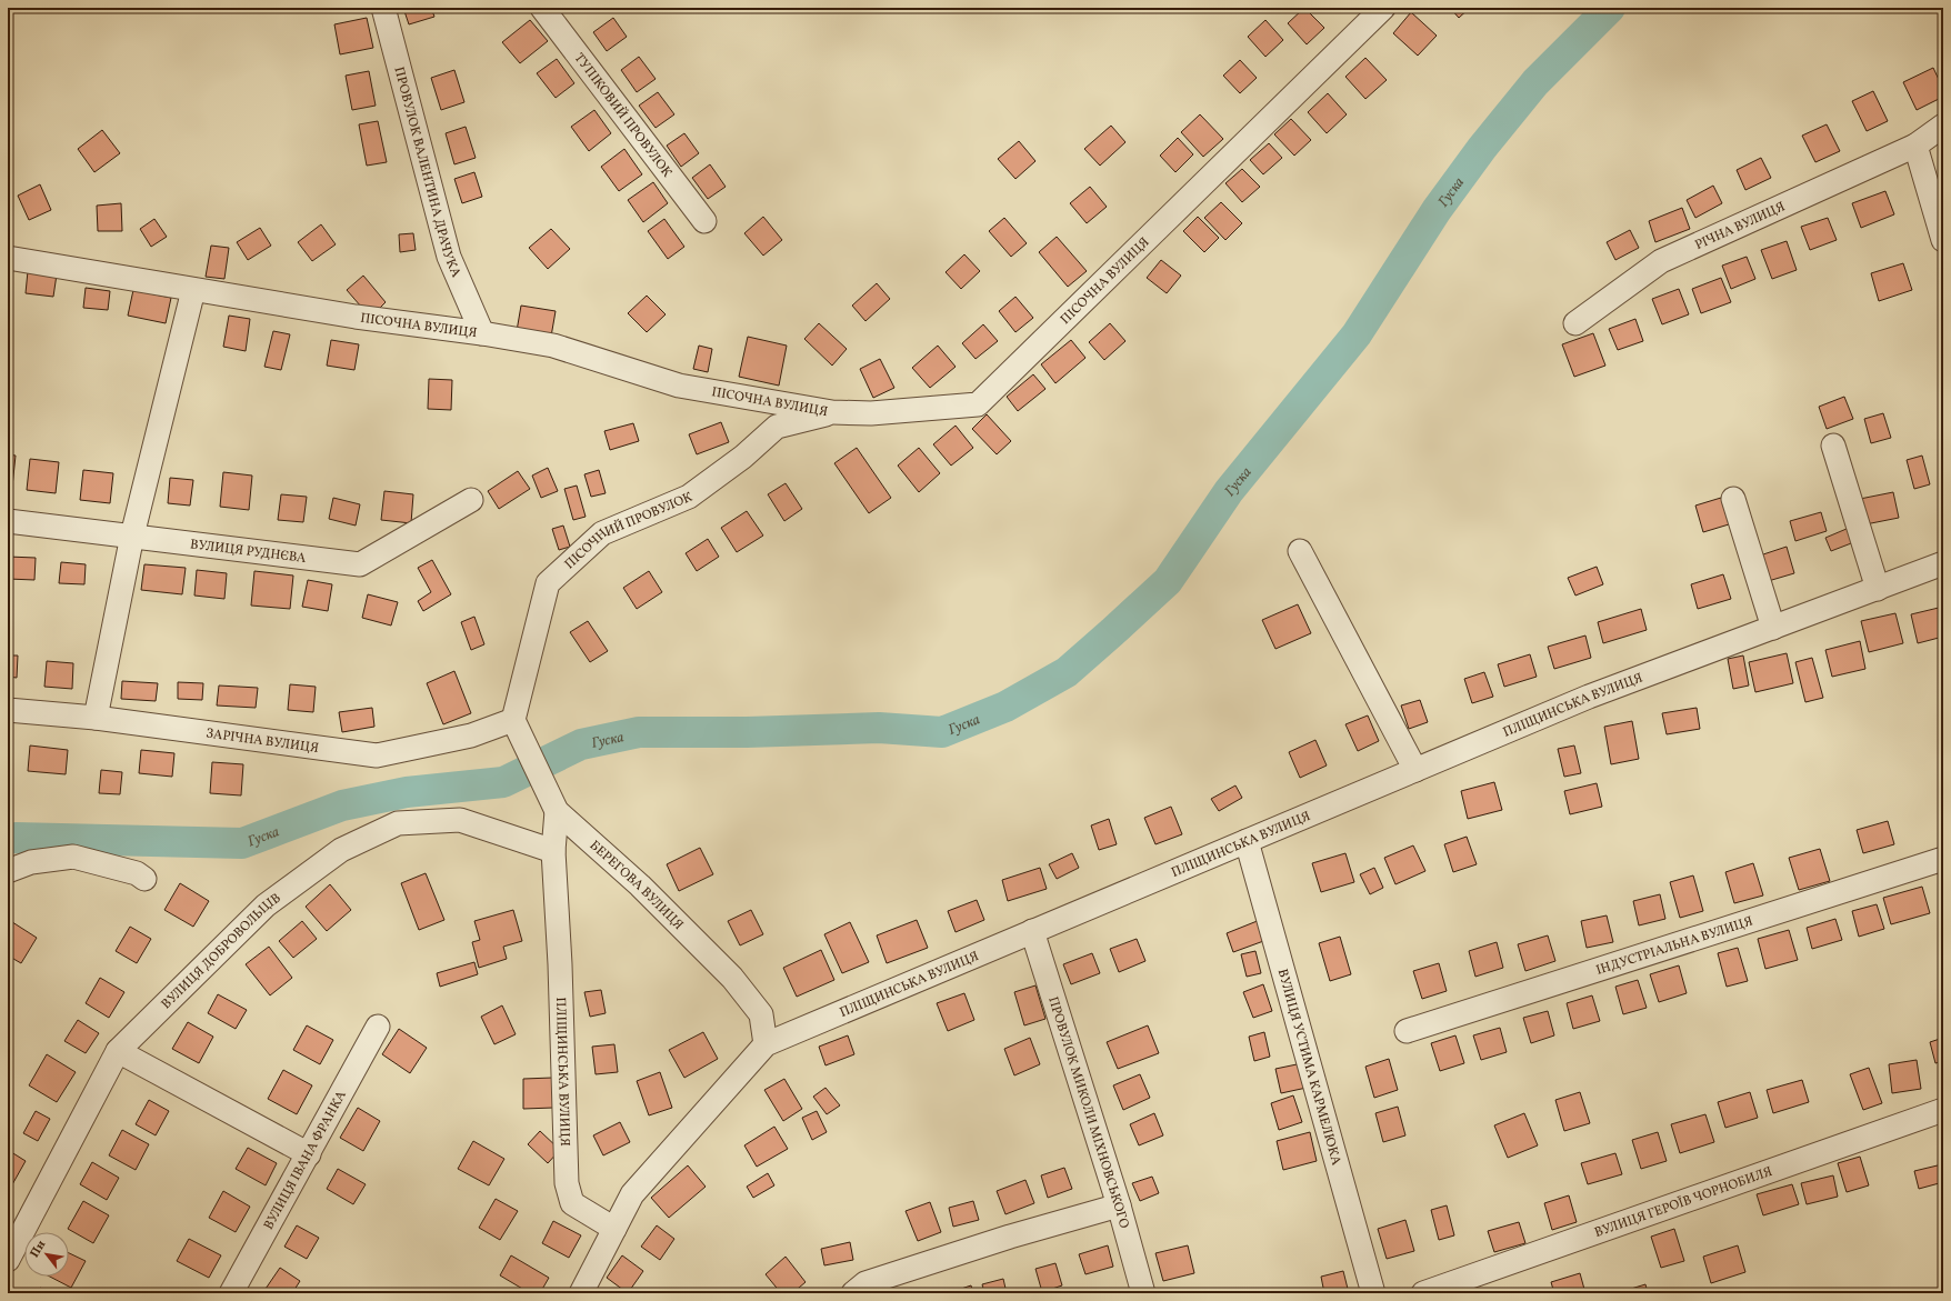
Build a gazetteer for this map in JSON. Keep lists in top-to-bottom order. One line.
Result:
{"streets":{"street":["ТУПІКОВИЙ ПРОВУЛОК","ПРОВУЛОК ВАЛЕНТИНА ДРАЧУКА","РІЧНА ВУЛИЦЯ","ПІСОЧНА ВУЛИЦЯ","ПІСОЧНИЙ ПРОВУЛОК","ВУЛИЦЯ РУДНЄВА","ПЛІЩИНСЬКА ВУЛИЦЯ","ЗАРІЧНА ВУЛИЦЯ","БЕРЕГОВА ВУЛИЦЯ","ІНДУСТРІАЛЬНА ВУЛИЦЯ","ВУЛИЦЯ ДОБРОВОЛЬЦІВ","ВУЛИЦЯ УСТИМА КАРМЕЛЮКА","ПРОВУЛОК МИКОЛИ МІХНОВСЬКОГО","ВУЛИЦЯ ІВАНА ФРАНКА","ВУЛИЦЯ ГЕРОЇВ ЧОРНОБИЛЯ"]},"crossings":[["ПРОВУЛОК ВАЛЕНТИНА ДРАЧУКА","ПІСОЧНА ВУЛИЦЯ"],["ПІСОЧНА ВУЛИЦЯ","ПІСОЧНИЙ ПРОВУЛОК"],["ПІСОЧНИЙ ПРОВУЛОК","ЗАРІЧНА ВУЛИЦЯ"],["ПІСОЧНИЙ ПРОВУЛОК","БЕРЕГОВА ВУЛИЦЯ"],["ПЛІЩИНСЬКА ВУЛИЦЯ","БЕРЕГОВА ВУЛИЦЯ"],["ПЛІЩИНСЬКА ВУЛИЦЯ","ВУЛИЦЯ ДОБРОВОЛЬЦІВ"],["ПЛІЩИНСЬКА ВУЛИЦЯ","ВУЛИЦЯ УСТИМА КАРМЕЛЮКА"],["ПЛІЩИНСЬКА ВУЛИЦЯ","ПРОВУЛОК МИКОЛИ МІХНОВСЬКОГО"],["ЗАРІЧНА ВУЛИЦЯ","БЕРЕГОВА ВУЛИЦЯ"]],"water":["Гуска"],"north":"top left"}
